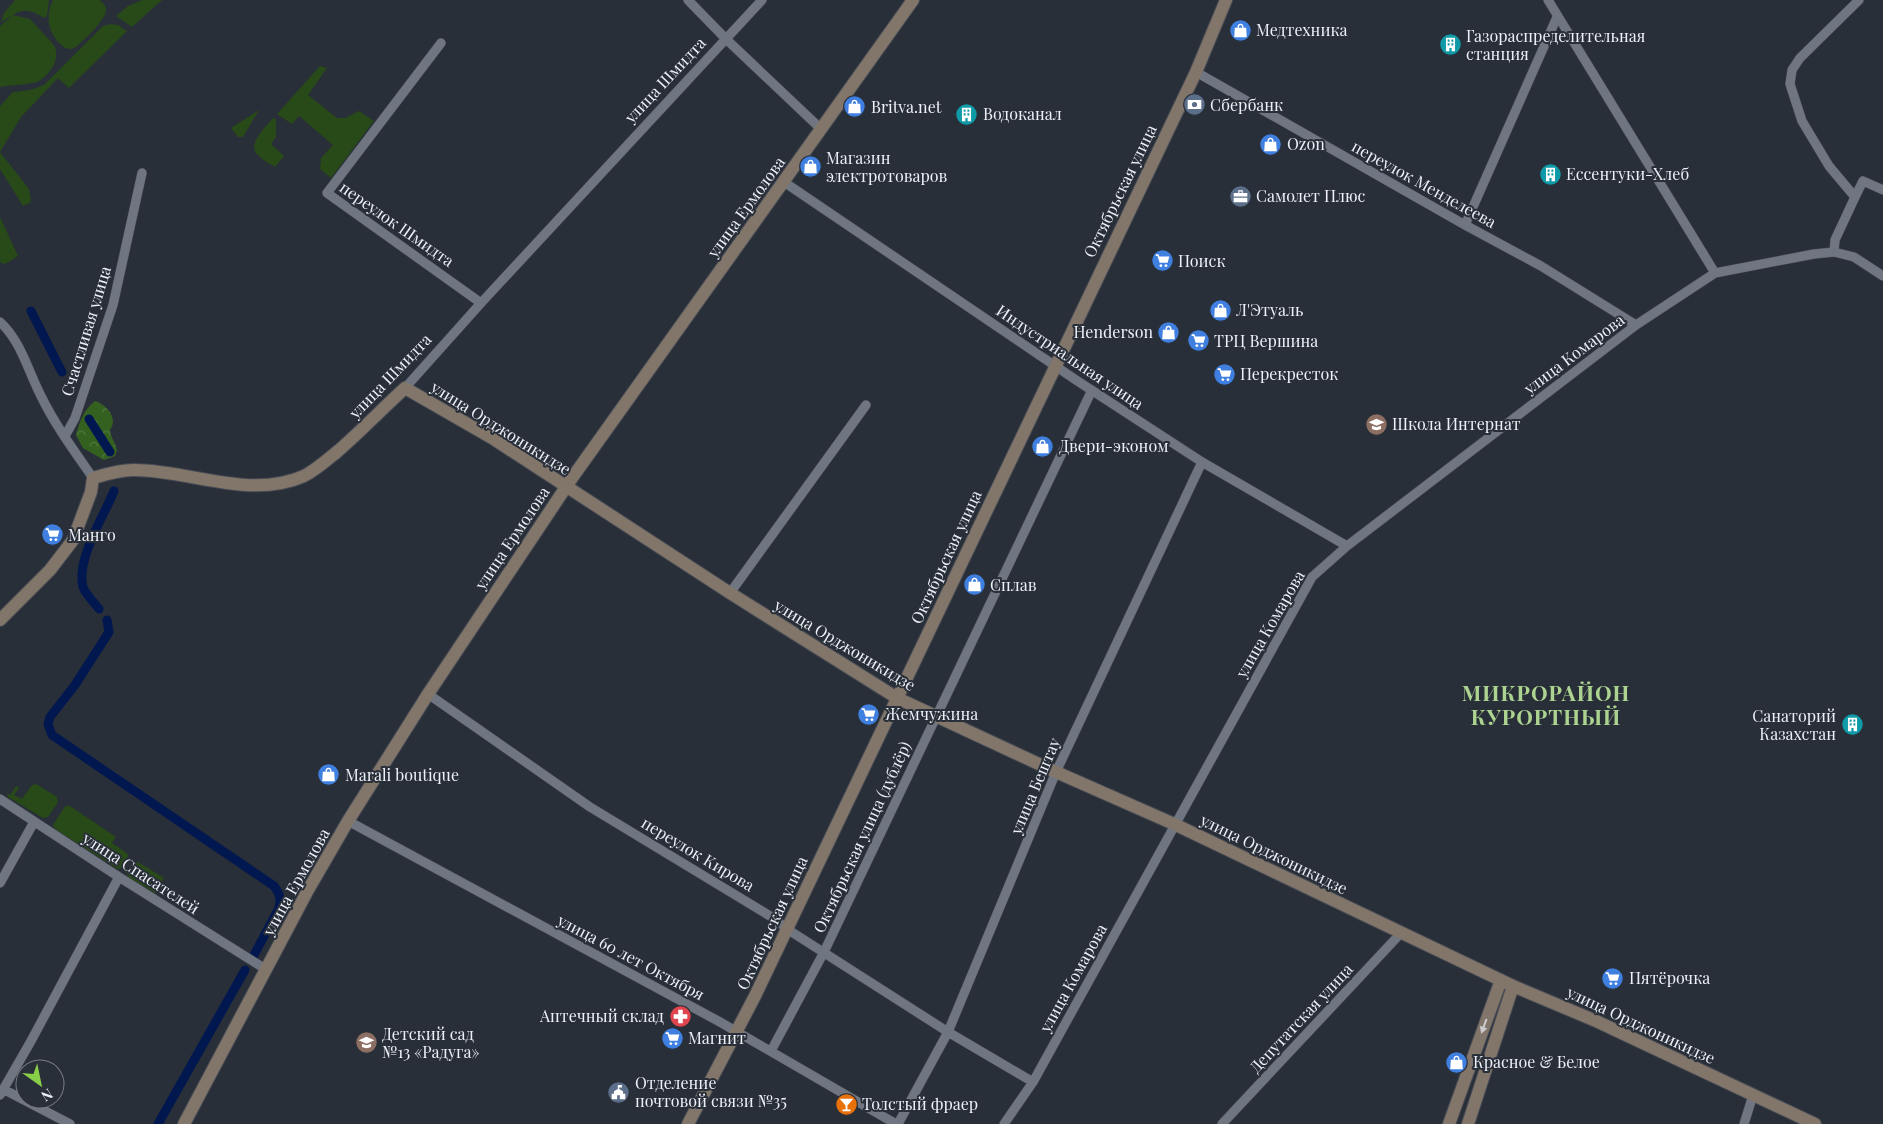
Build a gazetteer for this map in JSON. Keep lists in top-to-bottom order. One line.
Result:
{"streets":{"street":["улица Шмидта","переулок Менделеева","Октябрьская улица","улица Ермолова","переулок Шмидта","Счастливая улица","улица Комарова","Индустриальная улица","улица Орджоникидзе","улица Бештау","Октябрьская улица (дублёр)","переулок Кирова","улица Спасателей","улица 60 лет Октября","Депутатская улица"]},"crossings":[["улица Шмидта","переулок Шмидта"],["улица Шмидта","улица Орджоникидзе"],["переулок Менделеева","Октябрьская улица"],["переулок Менделеева","улица Комарова"],["Октябрьская улица","Индустриальная улица"],["Октябрьская улица","улица Орджоникидзе"],["Октябрьская улица","переулок Кирова"],["Октябрьская улица","улица 60 лет Октября"],["улица Ермолова","Индустриальная улица"],["улица Ермолова","улица Орджоникидзе"],["улица Ермолова","переулок Кирова"],["улица Ермолова","улица Спасателей"],["улица Ермолова","улица 60 лет Октября"],["улица Комарова","Индустриальная улица"],["улица Комарова","улица Орджоникидзе"],["улица Комарова","переулок Кирова"],["Индустриальная улица","улица Бештау"],["Индустриальная улица","Октябрьская улица (дублёр)"],["улица Орджоникидзе","улица Бештау"],["улица Орджоникидзе","Октябрьская улица (дублёр)"],["улица Орджоникидзе","Депутатская улица"],["улица Бештау","переулок Кирова"],["улица Бештау","улица 60 лет Октября"],["Октябрьская улица (дублёр)","переулок Кирова"],["Октябрьская улица (дублёр)","улица 60 лет Октября"]],"districts":["МИКРОРАЙОН КУРОРТНЫЙ"],"places":{"shop":["Медтехника","Britva.net","Ozon","Магазин электротоваров","Л'Этуаль","Henderson","Двери-эконом","Сплав","Marali boutique","Красное & Белое"],"building":["Газораспределительная станция","Водоканал","Ессентуки-Хлеб","Санаторий Казахстан"],"bank":["Сбербанк"],"office":["Самолет Плюс"],"supermarket":["Поиск","ТРЦ Вершина","Перекресток","Манго","Жемчужина","Пятёрочка","Магнит"],"school or university":["Школа Интернат","Детский сад №13 «Радуга»"],"pharmacy":["Аптечный склад"],"public building":["Отделение почтовой связи №35"],"bar":["Толстый фраер"]},"north":"bottom right"}
